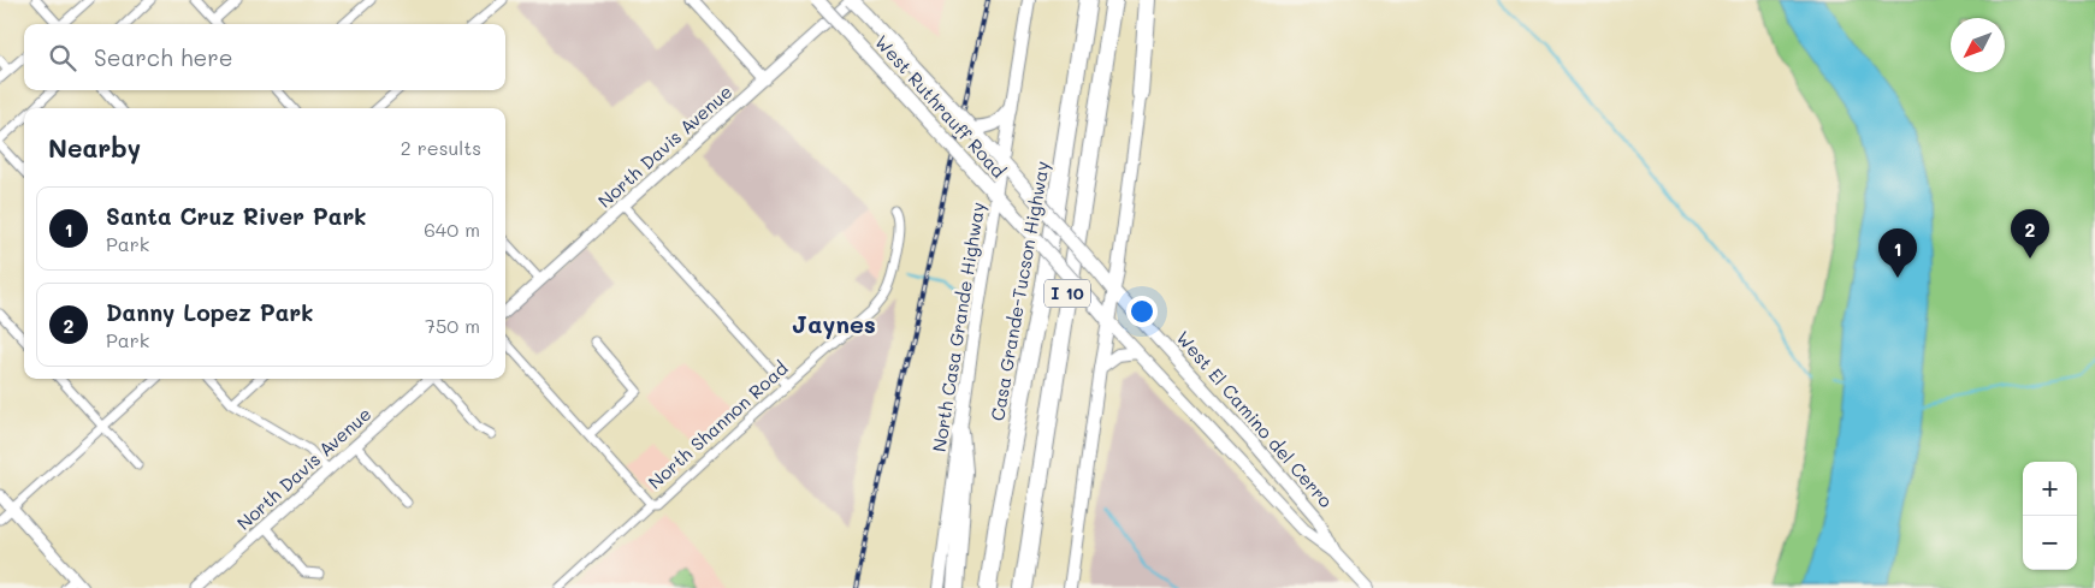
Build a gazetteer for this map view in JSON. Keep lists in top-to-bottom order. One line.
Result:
{"streets":{"highway":["Casa Grande-Tucson Highway","I 10"],"main road":["West Ruthrauff Road","North Casa Grande Highway","West El Camino del Cerro"],"street":["North Davis Avenue","North Shannon Road"]},"crossings":[["West Ruthrauff Road","North Davis Avenue"],["West Ruthrauff Road","North Casa Grande Highway"],["West Ruthrauff Road","West El Camino del Cerro"]],"districts":["Jaynes"],"north":"bottom left","page":{"search":"Search here","heading":["Nearby","2 results"],"list":[{"mark":"1","name":"Santa Cruz River Park","note":"Park","value":"640 m"},{"mark":"2","name":"Danny Lopez Park","note":"Park","value":"750 m"}],"pins":["2","1"],"map_buttons":["+","−"]}}
